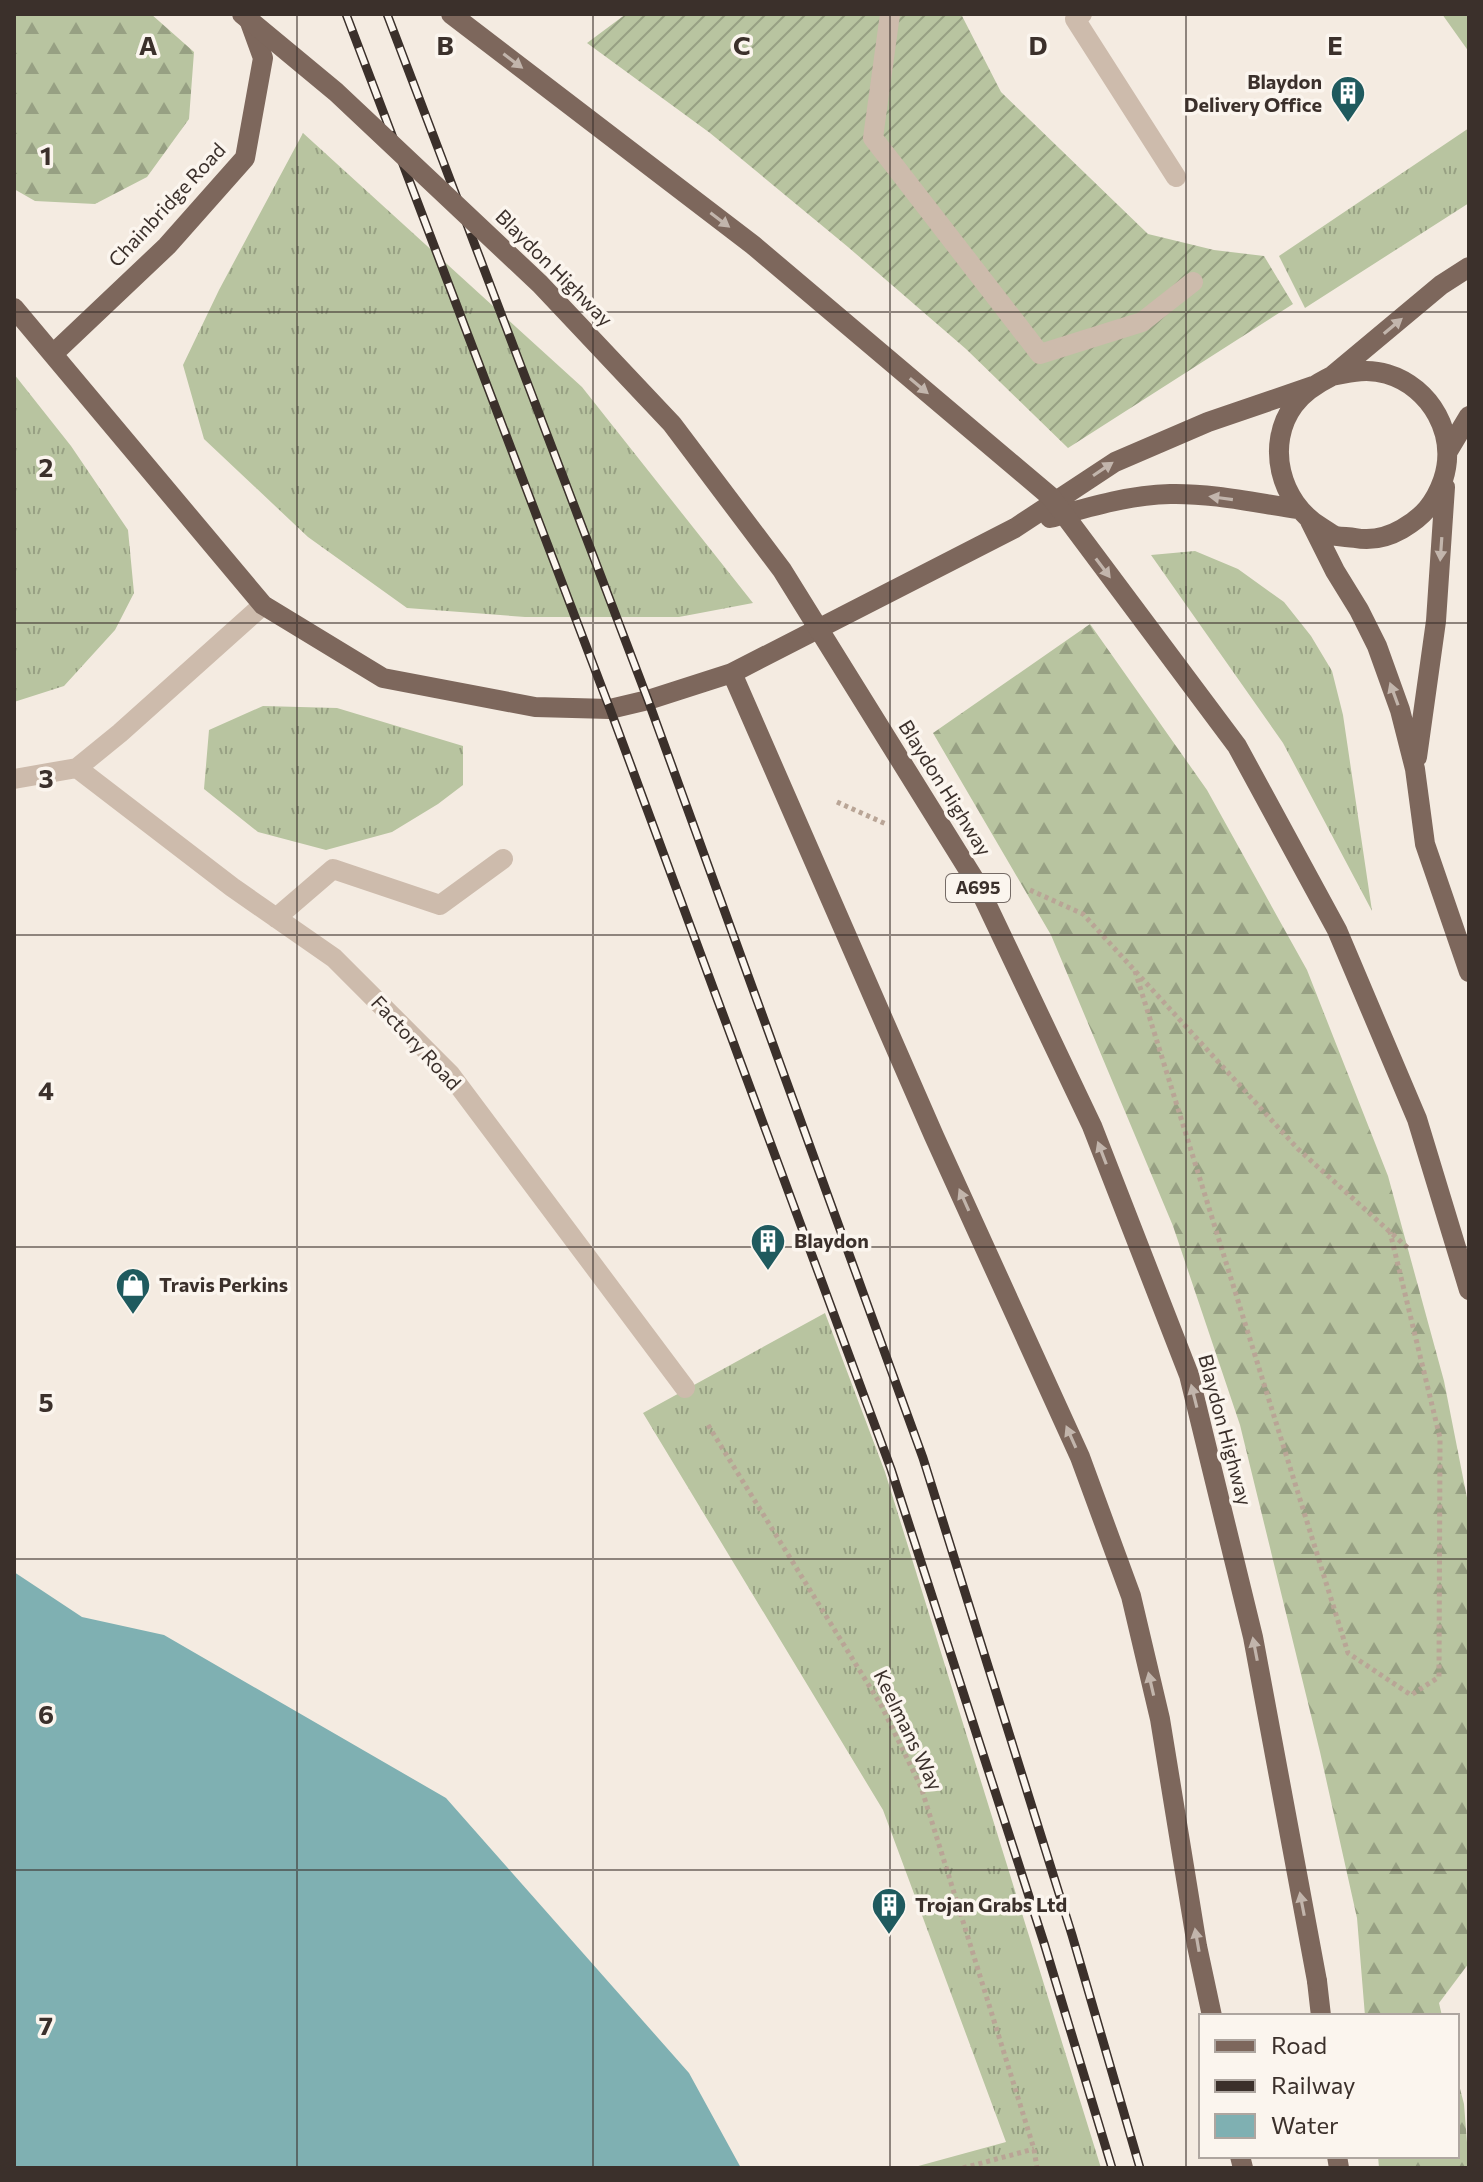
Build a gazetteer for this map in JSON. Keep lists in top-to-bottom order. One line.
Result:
{"streets":{"main road":["Chainbridge Road","Blaydon Highway","A695"],"street":["Factory Road"],"path":["Keelmans Way"]},"crossings":[["Chainbridge Road","Blaydon Highway"],["Factory Road","Keelmans Way"]],"places":{"building":["Blaydon Delivery Office","Blaydon","Trojan Grabs Ltd"],"shop":["Travis Perkins"]},"legend":["Road","Railway","Water"],"grid":{"columns":["A","B","C","D","E"],"rows":["1","2","3","4","5","6","7"]}}
